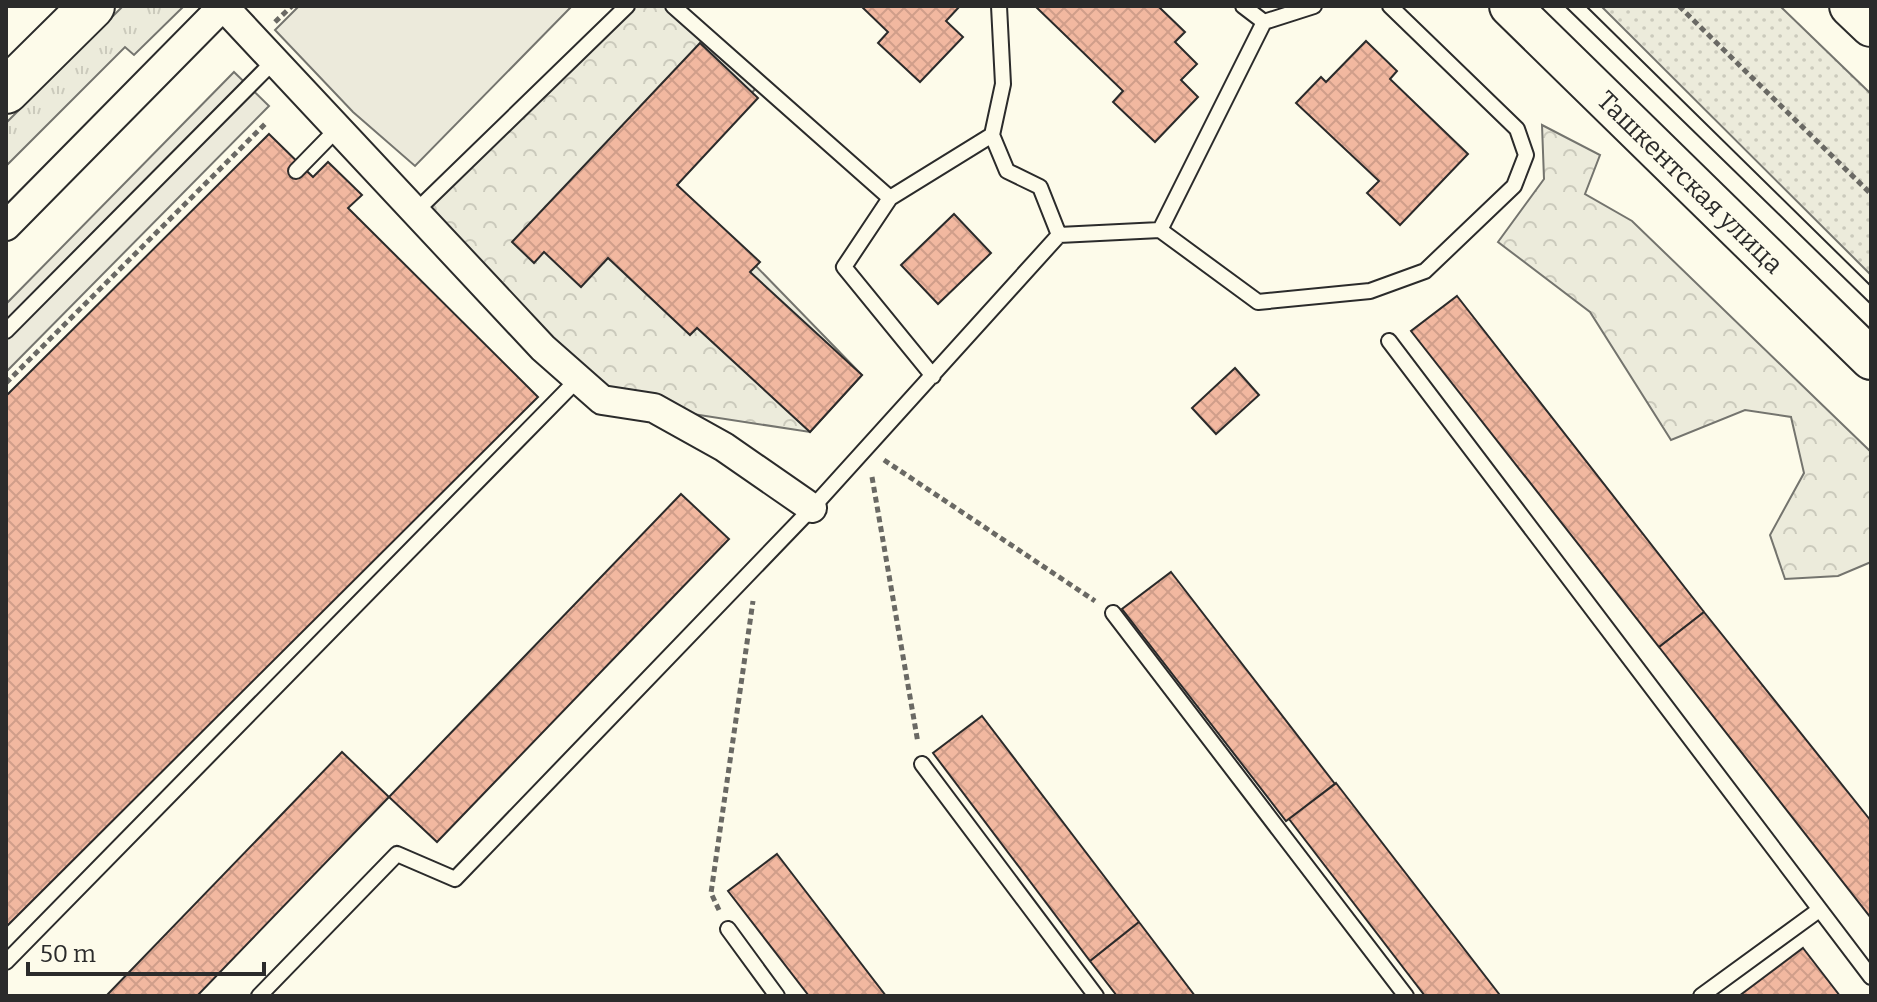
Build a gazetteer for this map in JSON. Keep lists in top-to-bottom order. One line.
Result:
{"streets":{"main road":["Ташкентская улица"]},"scale_bar":"50 m"}
